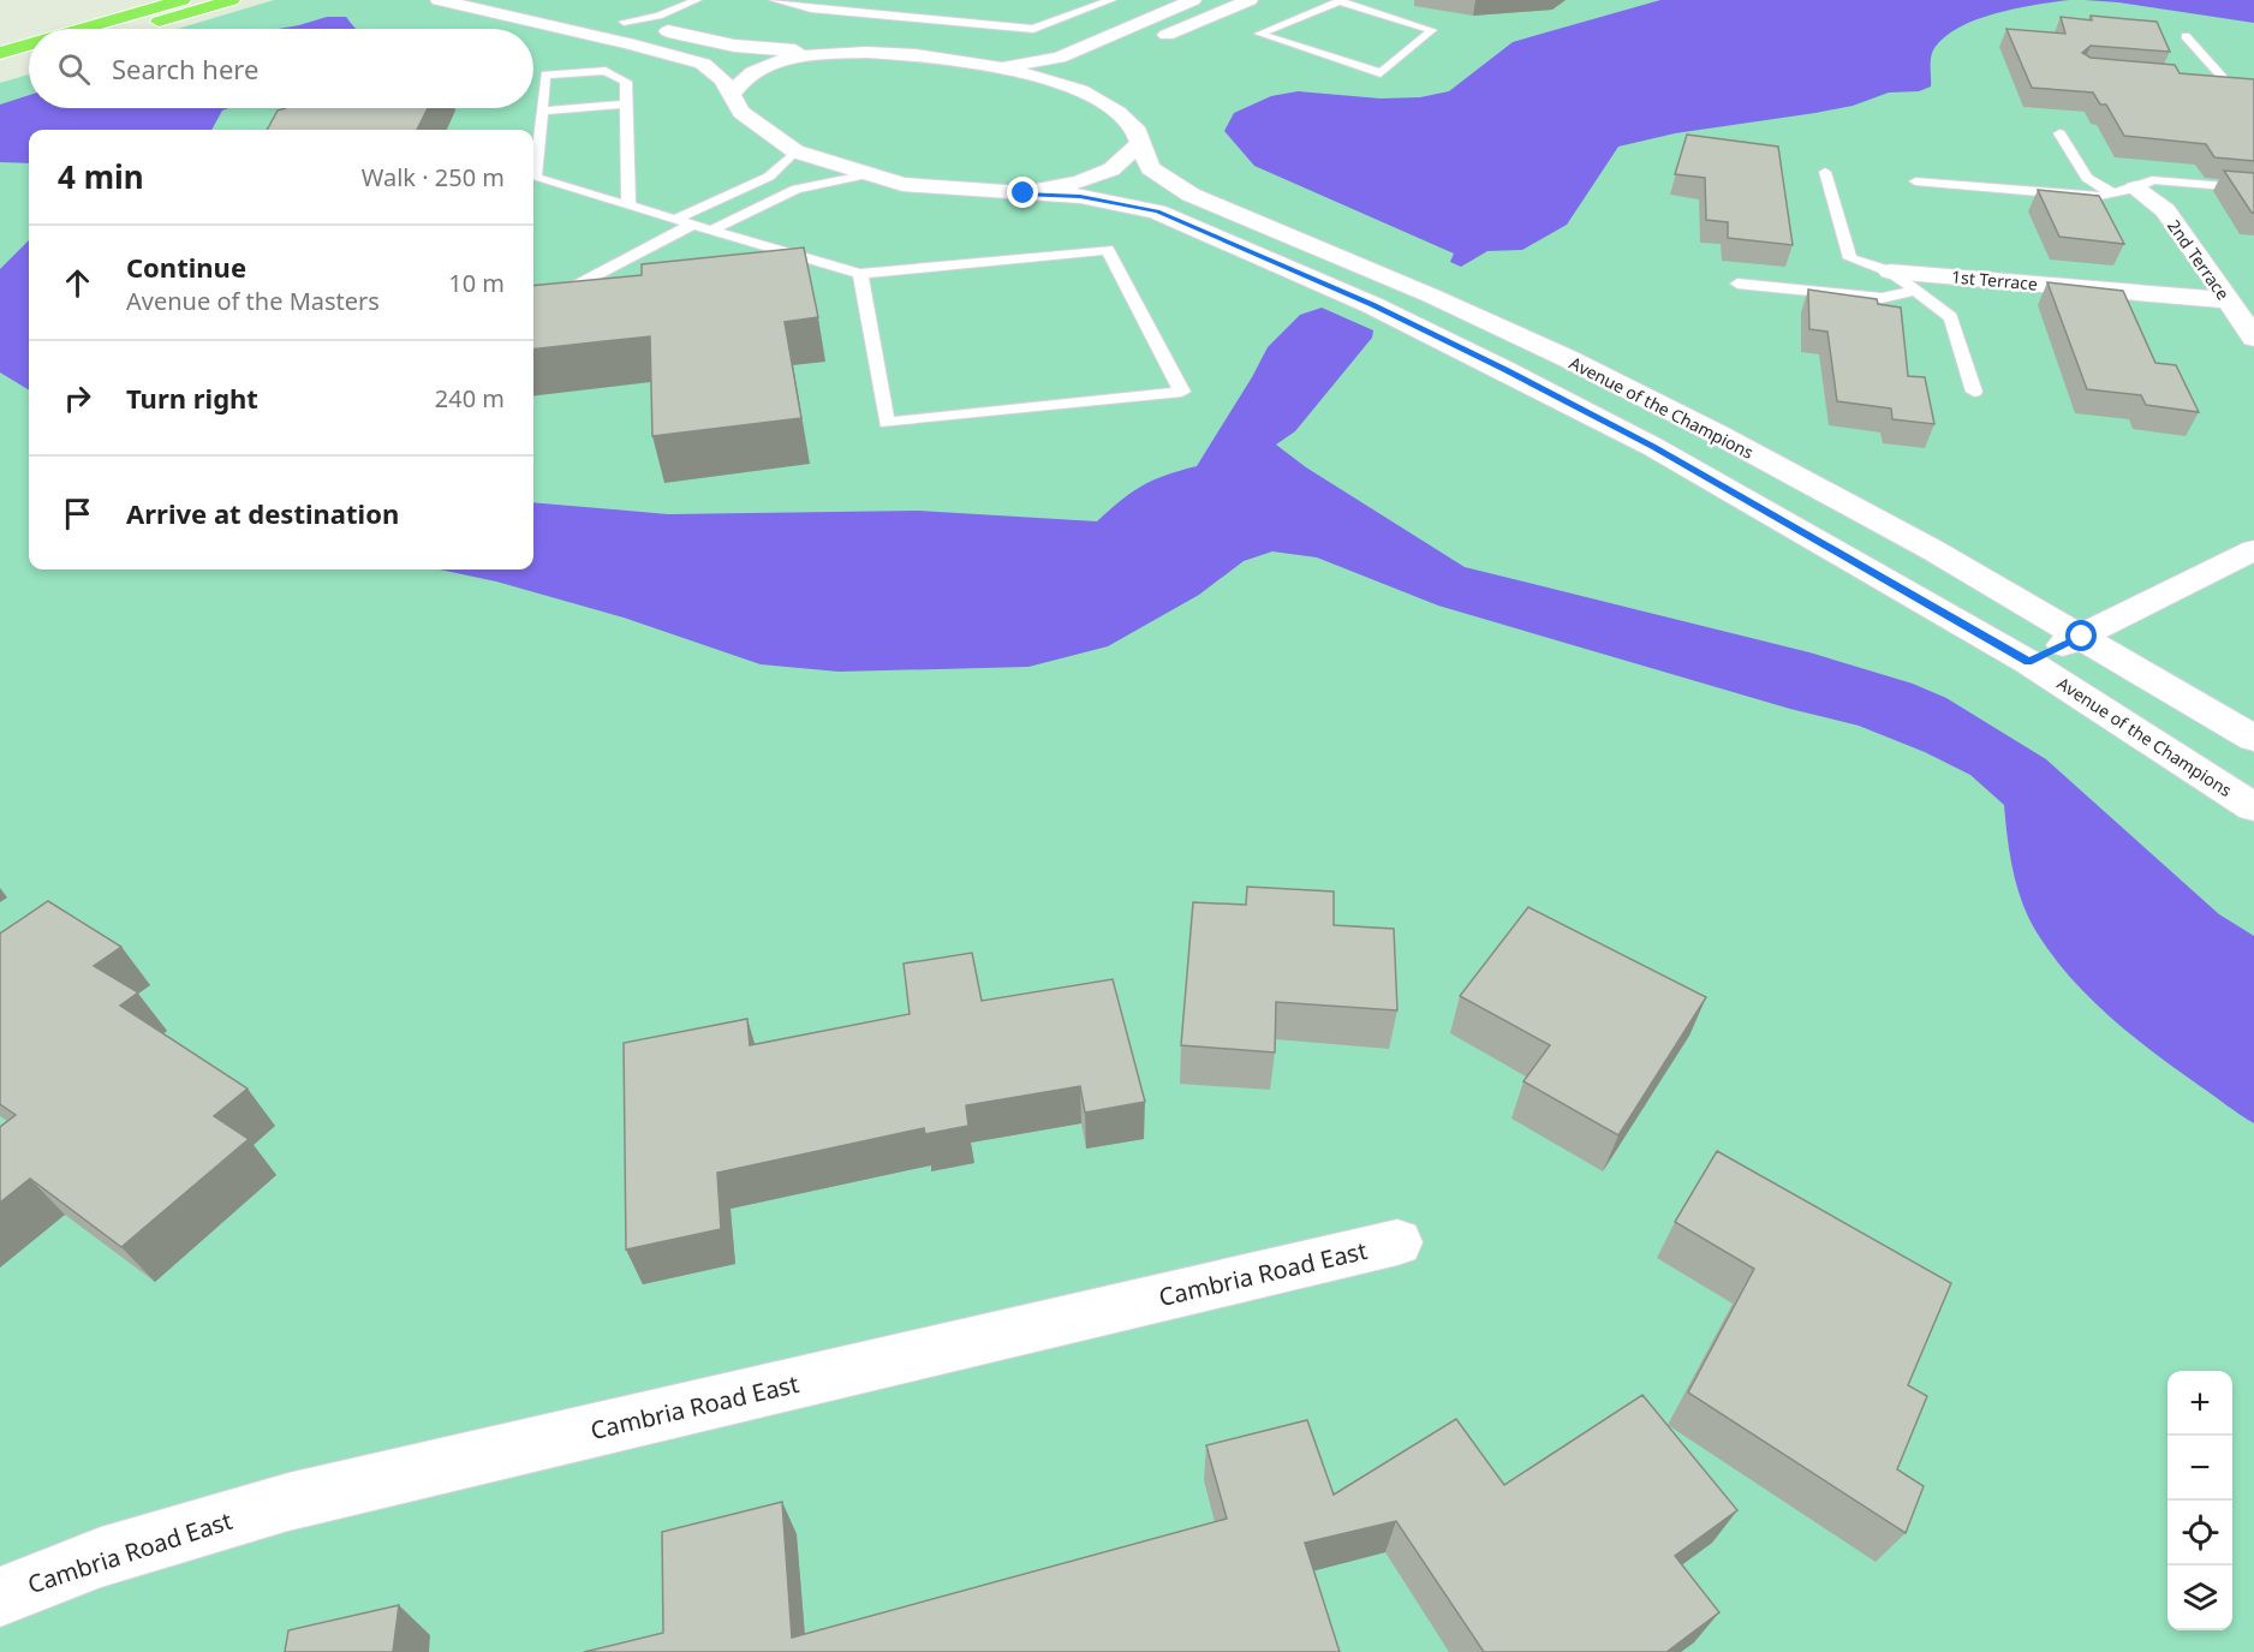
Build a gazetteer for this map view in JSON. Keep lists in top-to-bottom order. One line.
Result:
{"streets":{"street":["2nd Terrace","1st Terrace","Avenue of the Champions","Cambria Road East"]},"crossings":[["2nd Terrace","1st Terrace"]],"page":{"search":"Search here","heading":["4 min","Walk · 250 m"],"list":[["Continue","Avenue of the Masters","10 m"],["Turn right","240 m"],"Arrive at destination"],"map_buttons":["+","−"]}}
